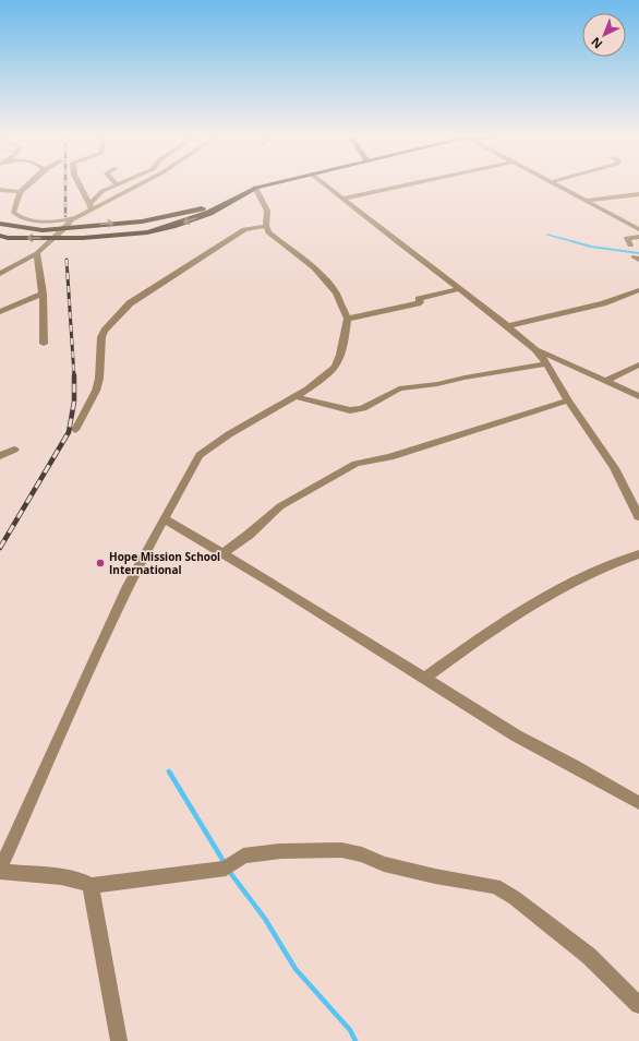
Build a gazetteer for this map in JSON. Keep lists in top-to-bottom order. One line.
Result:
{"places":["Hope Mission School International"],"north":"bottom left"}
